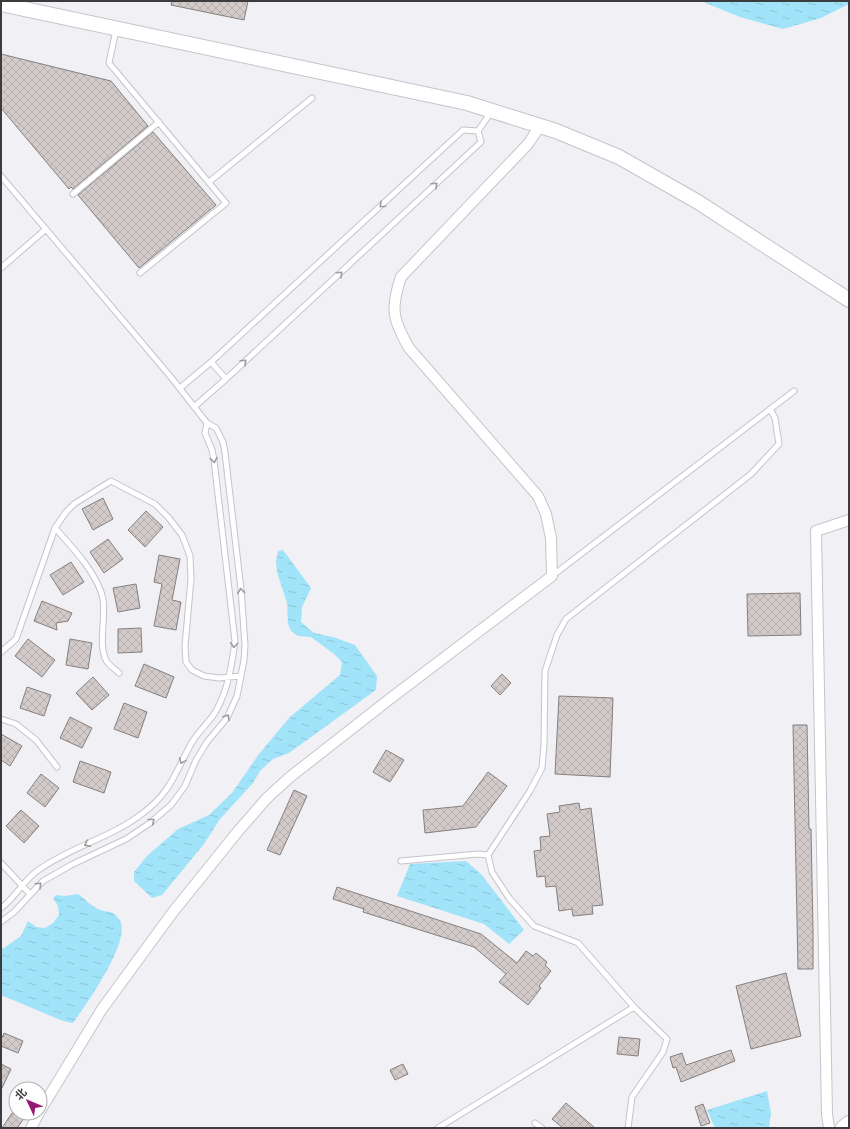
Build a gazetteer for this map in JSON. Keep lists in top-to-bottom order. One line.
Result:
{"north":"top left"}
